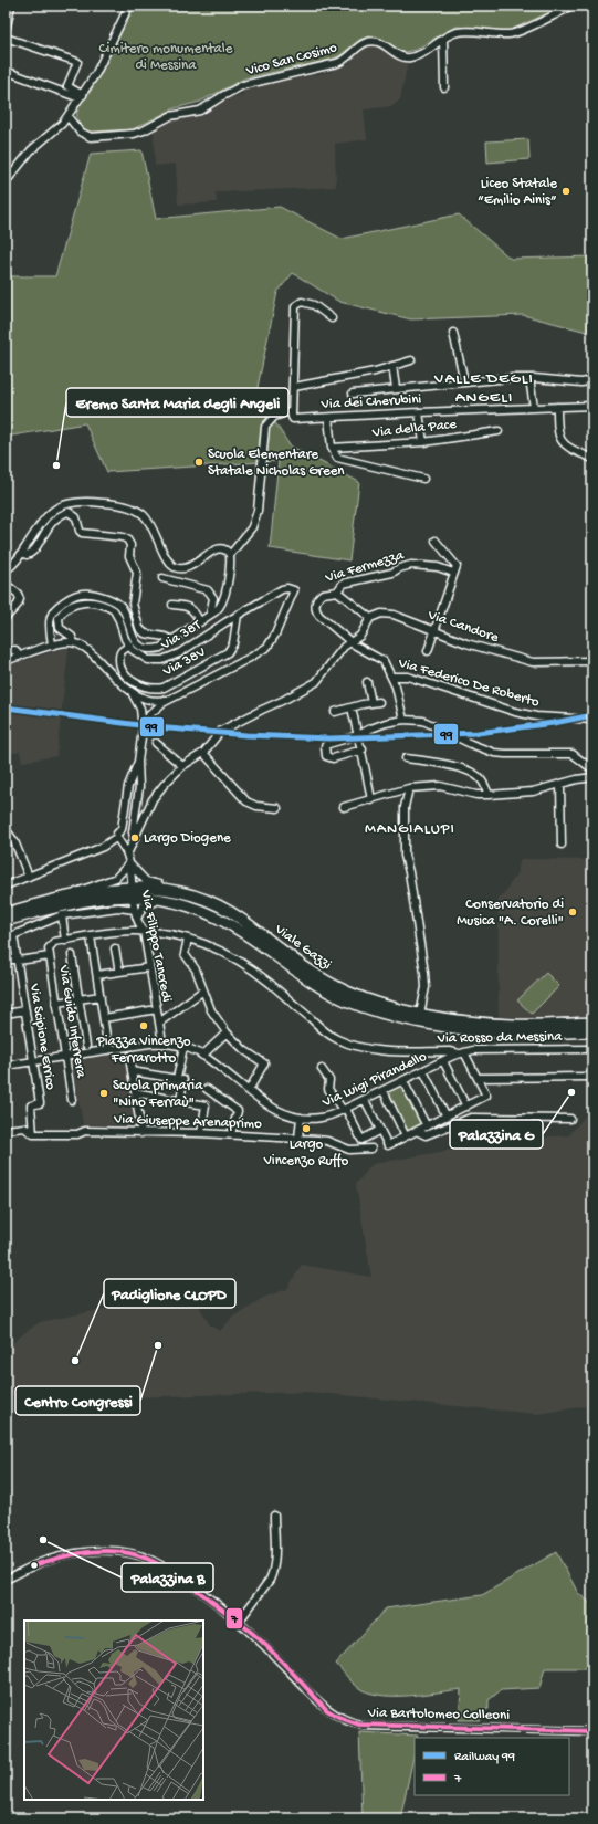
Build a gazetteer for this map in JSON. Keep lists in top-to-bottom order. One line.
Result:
{"streets":{"main road":["Viale Gazzi"],"street":["Vico San Cosimo","Via dei Cherubini","Via della Pace","Via Fermezza","Via Candore","Via 38T","Via 38V","Via Federico De Roberto","Via Filippo Tancredi","Via Guido Inferrera","Via Scipione Errico","Via Rosso da Messina","Via Luigi Pirandello","Via Giuseppe Arenaprimo","Via Bartolomeo Colleoni"]},"crossings":[["Via Fermezza","Via Federico De Roberto"],["Via 38T","Via 38V"],["Via Filippo Tancredi","Viale Gazzi"],["Via Filippo Tancredi","Via Rosso da Messina"],["Via Filippo Tancredi","Via Luigi Pirandello"],["Via Guido Inferrera","Via Rosso da Messina"],["Via Guido Inferrera","Via Luigi Pirandello"],["Via Scipione Errico","Via Luigi Pirandello"],["Via Scipione Errico","Via Giuseppe Arenaprimo"],["Via Rosso da Messina","Via Luigi Pirandello"]],"districts":["VALLE DEGLI ANGELI","MANGIALUPI"],"parks":["Cimitero monumentale di Messina"],"places":["Liceo Statale “Emilio Ainis”","Scuola Elementare Statale Nicholas Green","Eremo Santa Maria degli Angeli","Largo Diogene","Conservatorio di Musica \"A. Corelli\"","Piazza Vincenzo Ferrarotto","Palazzina G","Scuola primaria \"Nino Ferraù\"","Largo Vincenzo Ruffo","Centro Congressi","Padiglione CLOPD","Palazzina B"],"lines":["rail line 99","transit line 7"],"legend":["Railway 99","7"]}
